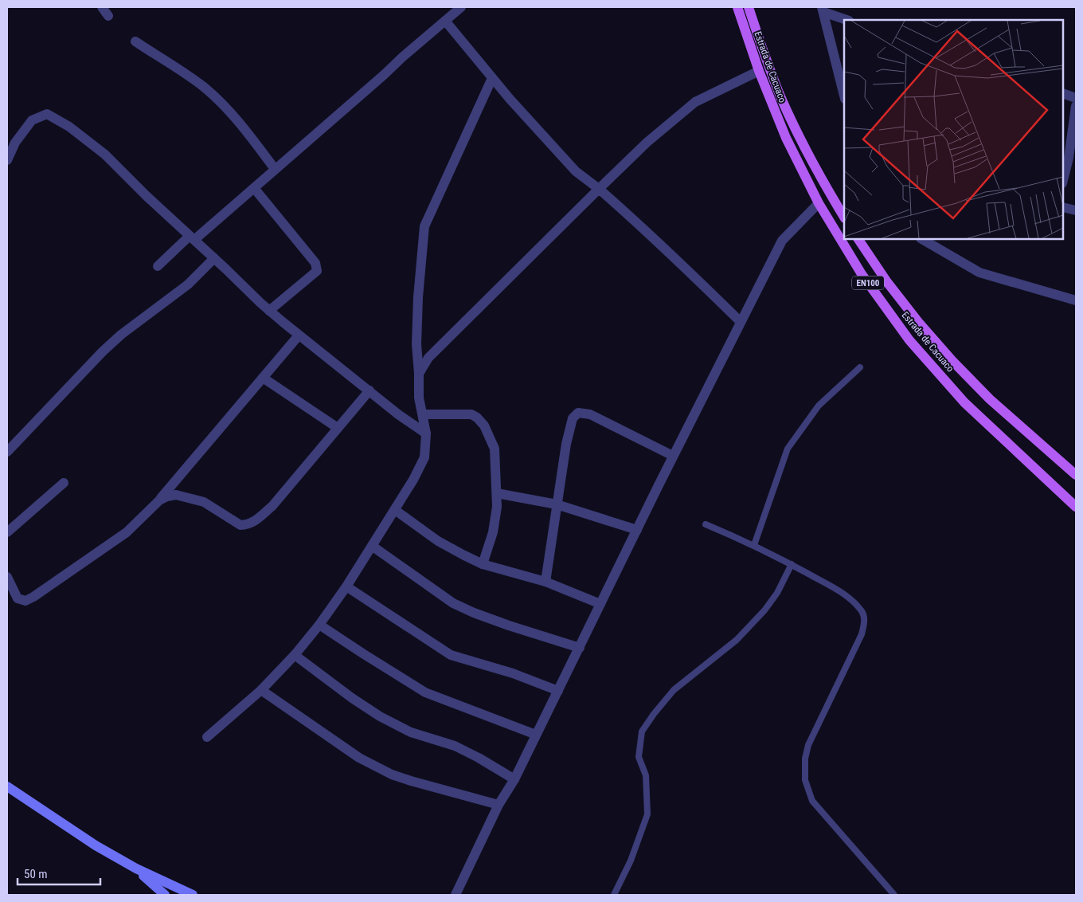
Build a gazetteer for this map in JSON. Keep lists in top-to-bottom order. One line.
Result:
{"streets":{"main road":["Estrada de Cacuaco","EN100"]},"scale_bar":"50 m"}
